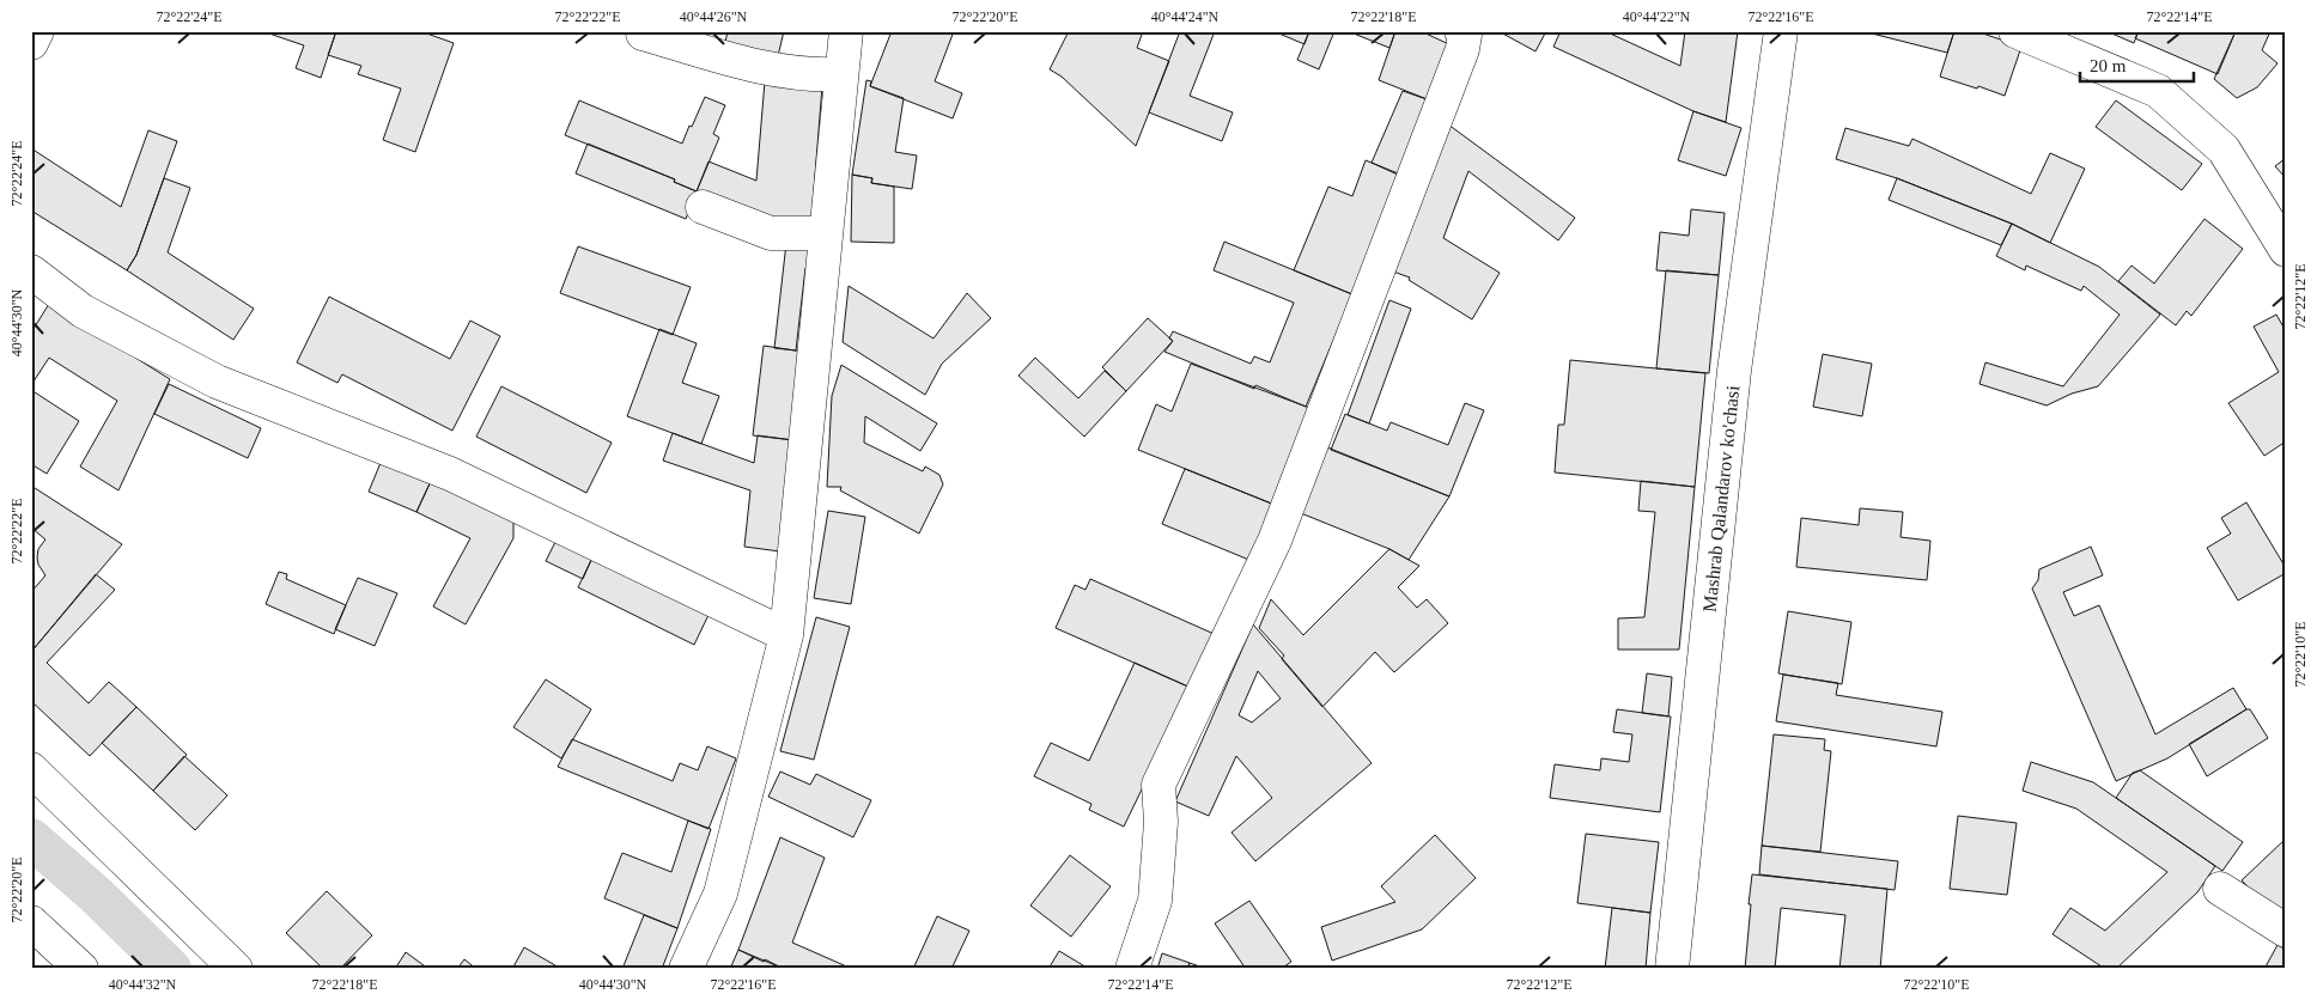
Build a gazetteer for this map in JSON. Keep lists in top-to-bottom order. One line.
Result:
{"streets":{"street":["Mashrab Qalandarov ko'chasi"]},"scale_bar":"20 m","coordinates":["72°22'24\"E","72°22'22\"E","40°44'26\"N","72°22'20\"E","40°44'24\"N","72°22'18\"E","40°44'22\"N","72°22'16\"E","72°22'14\"E","72°22'12\"E","40°44'30\"N","72°22'10\"E","40°44'32\"N"]}
